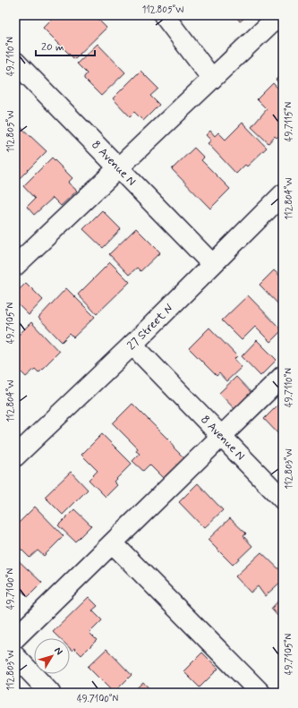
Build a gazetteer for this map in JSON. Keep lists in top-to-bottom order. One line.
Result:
{"streets":{"street":["8 Avenue N","27 Street N"]},"crossings":[["8 Avenue N","27 Street N"]],"scale_bar":"20 m","north":"top right","coordinates":["112.805°W","49.7110°N","49.7115°N","112.804°W","49.7105°N","112.803°W","49.7100°N"]}
